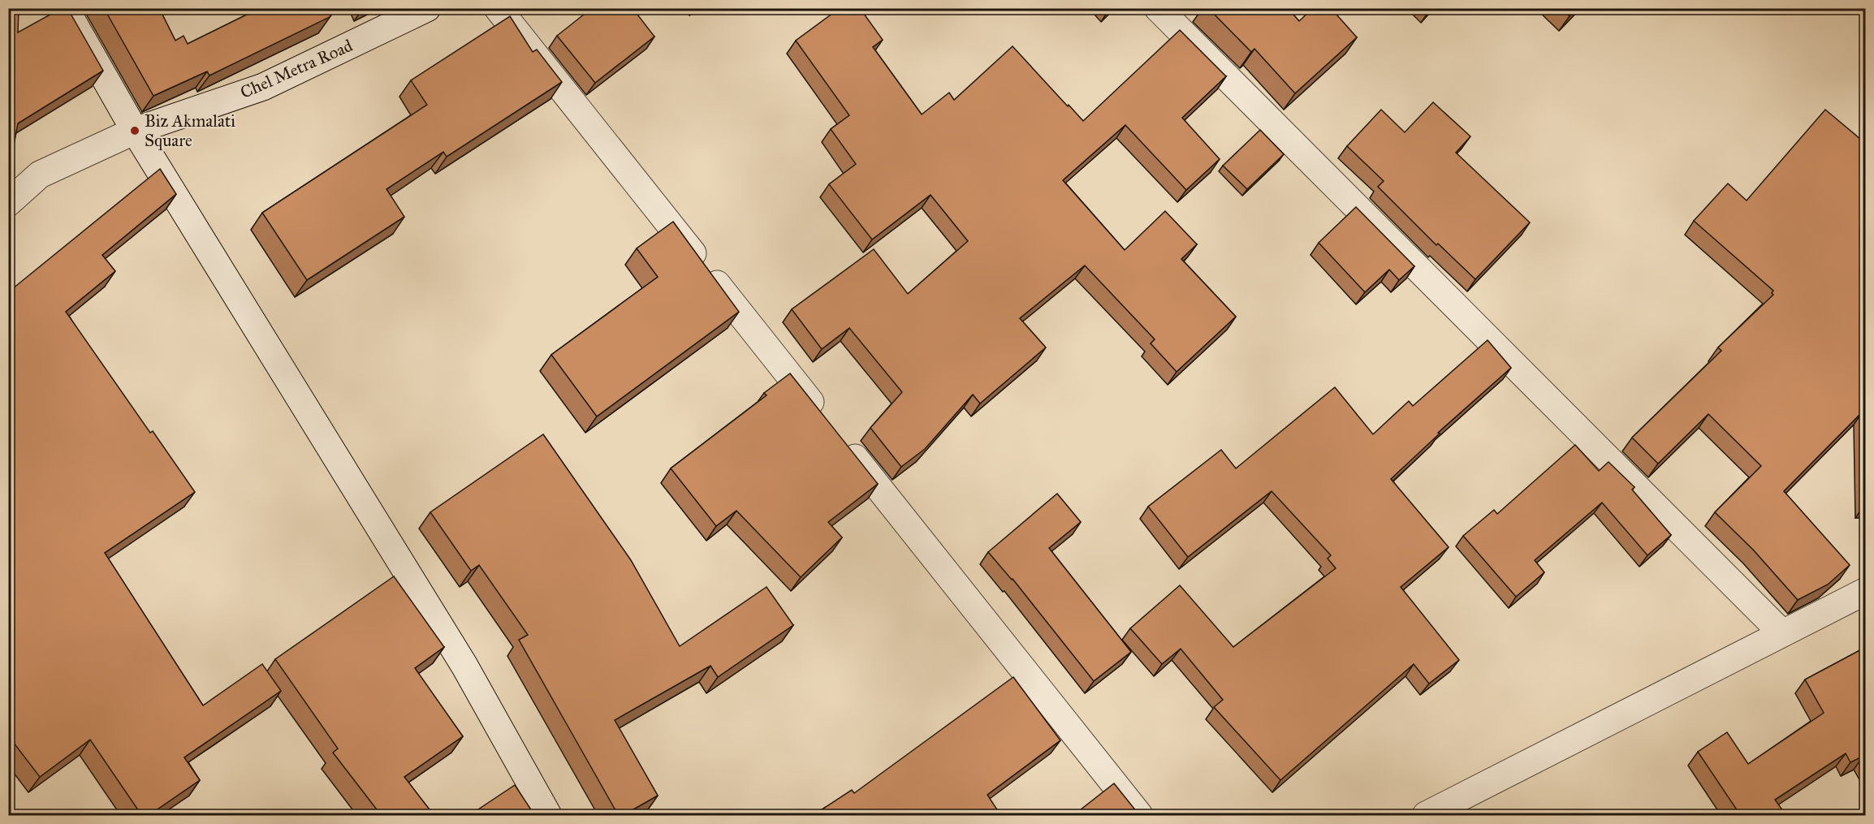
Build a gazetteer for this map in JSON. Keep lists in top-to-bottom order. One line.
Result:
{"streets":{"street":["Chel Metra Road"]},"places":["Biz Akmalati Square"]}
